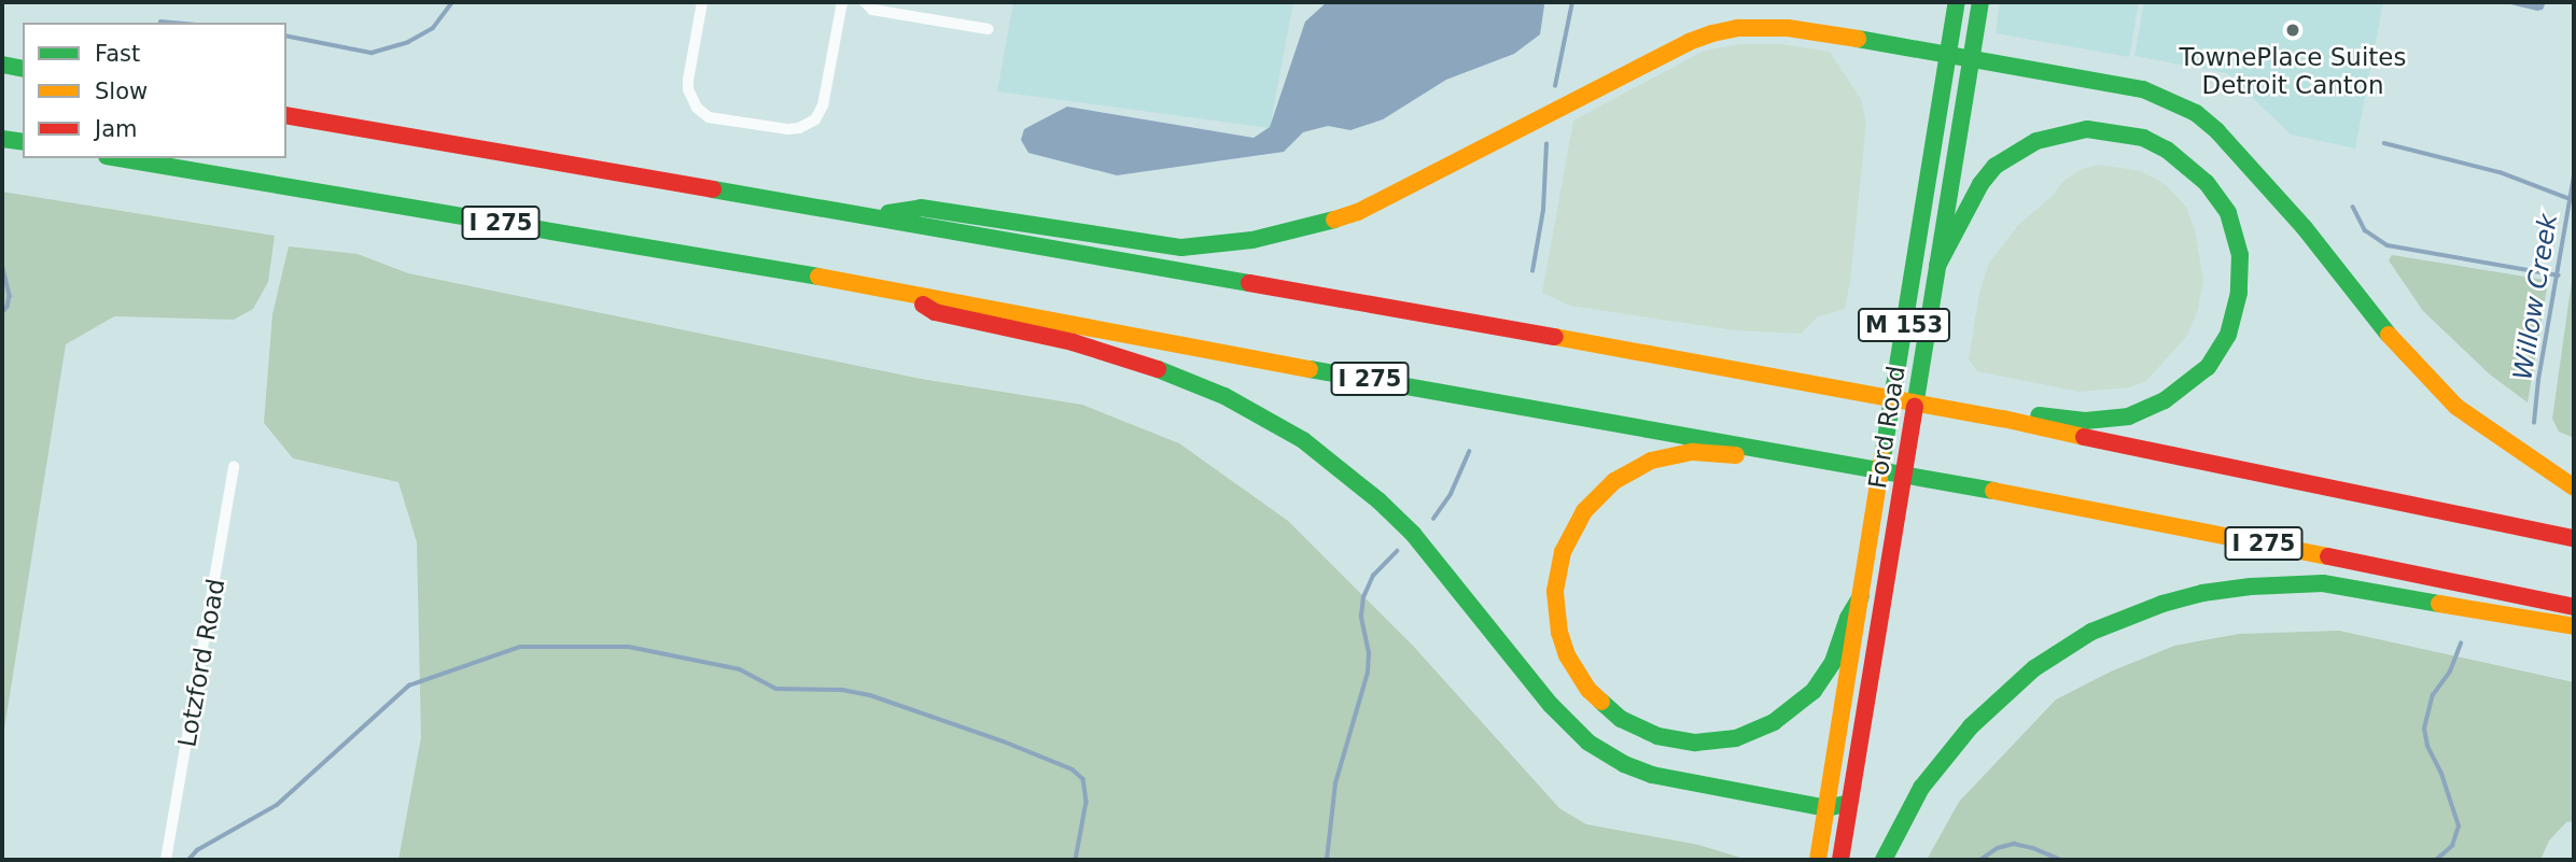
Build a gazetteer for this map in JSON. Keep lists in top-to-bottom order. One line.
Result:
{"streets":{"main road":["I 275","M 153","Ford Road"],"street":["Lotzford Road"]},"water":["Willow Creek"],"places":["TownePlace Suites Detroit Canton"],"legend":["Fast","Slow","Jam"]}
